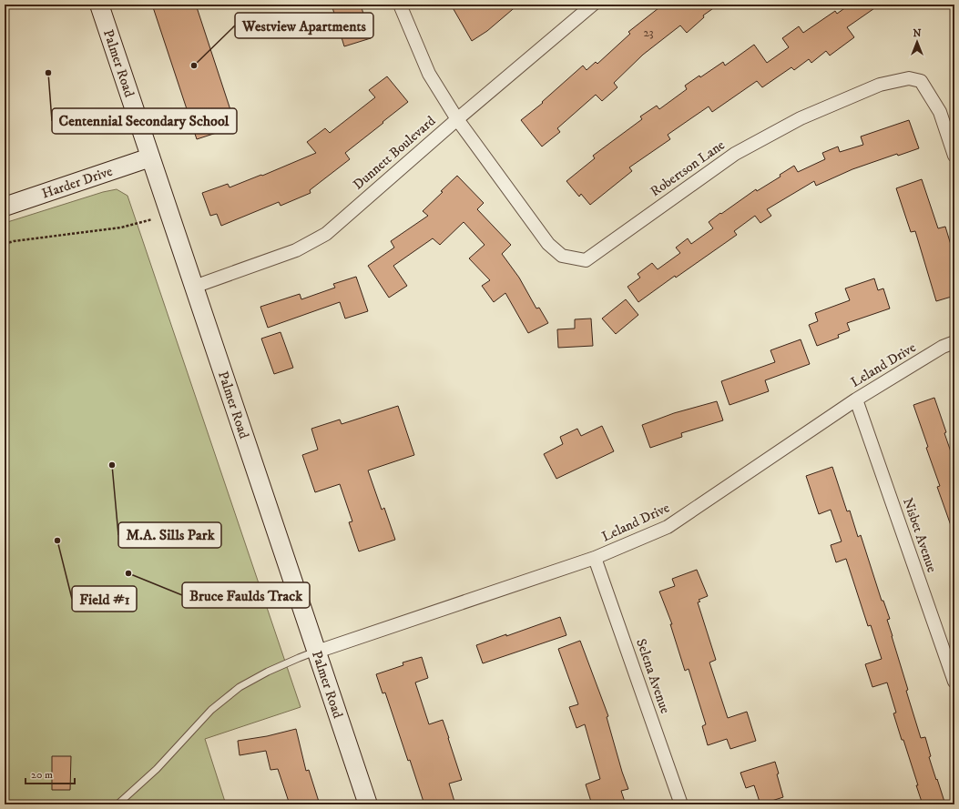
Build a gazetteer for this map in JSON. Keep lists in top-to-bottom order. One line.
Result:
{"streets":{"street":["Palmer Road","Dunnett Boulevard","Robertson Lane","Harder Drive","Leland Drive","Nisbet Avenue","Selena Avenue"]},"crossings":[["Palmer Road","Dunnett Boulevard"],["Palmer Road","Harder Drive"],["Palmer Road","Leland Drive"],["Dunnett Boulevard","Robertson Lane"],["Leland Drive","Nisbet Avenue"],["Leland Drive","Selena Avenue"]],"places":["Westview Apartments","Centennial Secondary School","M.A. Sills Park","Field #1","Bruce Faulds Track"],"house_numbers":["23"],"scale_bar":"20 m","north":"top"}
